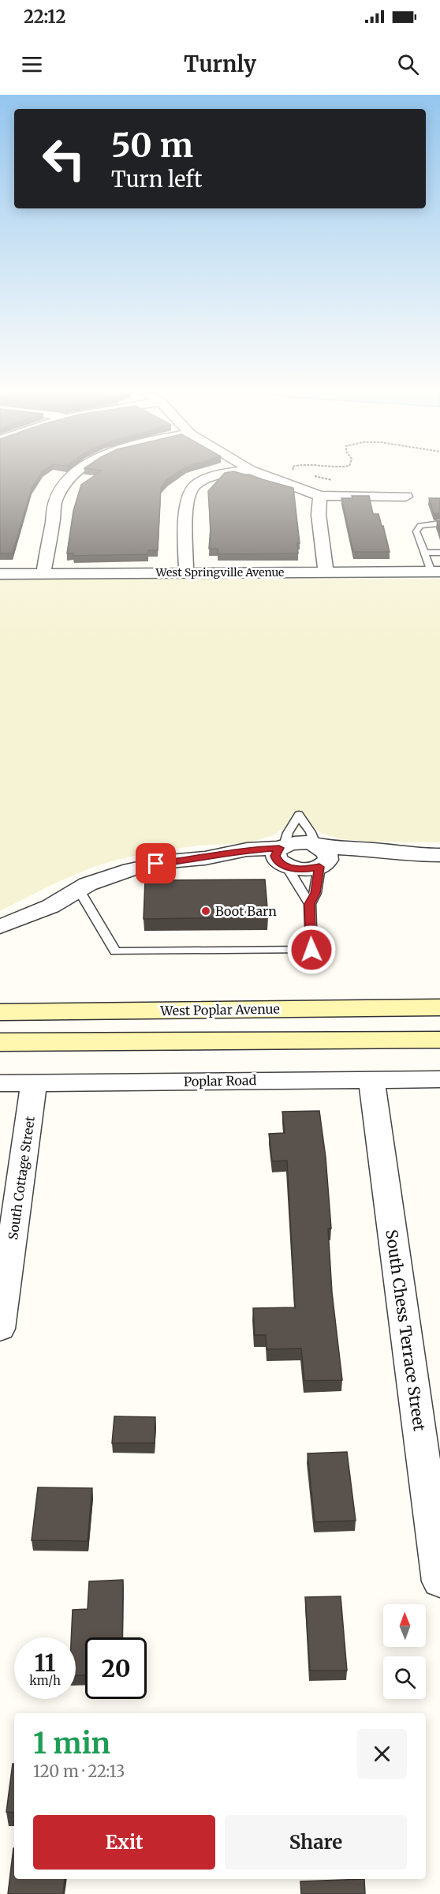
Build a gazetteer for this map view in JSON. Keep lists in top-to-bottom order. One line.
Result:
{"streets":{"main road":["West Poplar Avenue"],"street":["West Springville Avenue","Poplar Road","South Cottage Street","South Chess Terrace Street"]},"crossings":[["Poplar Road","South Cottage Street"],["Poplar Road","South Chess Terrace Street"]],"places":["Boot Barn"],"north":"top","page":{"status":"22:12","header":"Turnly","turn":["50 m","Turn left"],"speed":"11 km/h","limit":"20","heading":["1 min","120 m · 22:13"],"buttons":["Exit","Share"]}}
